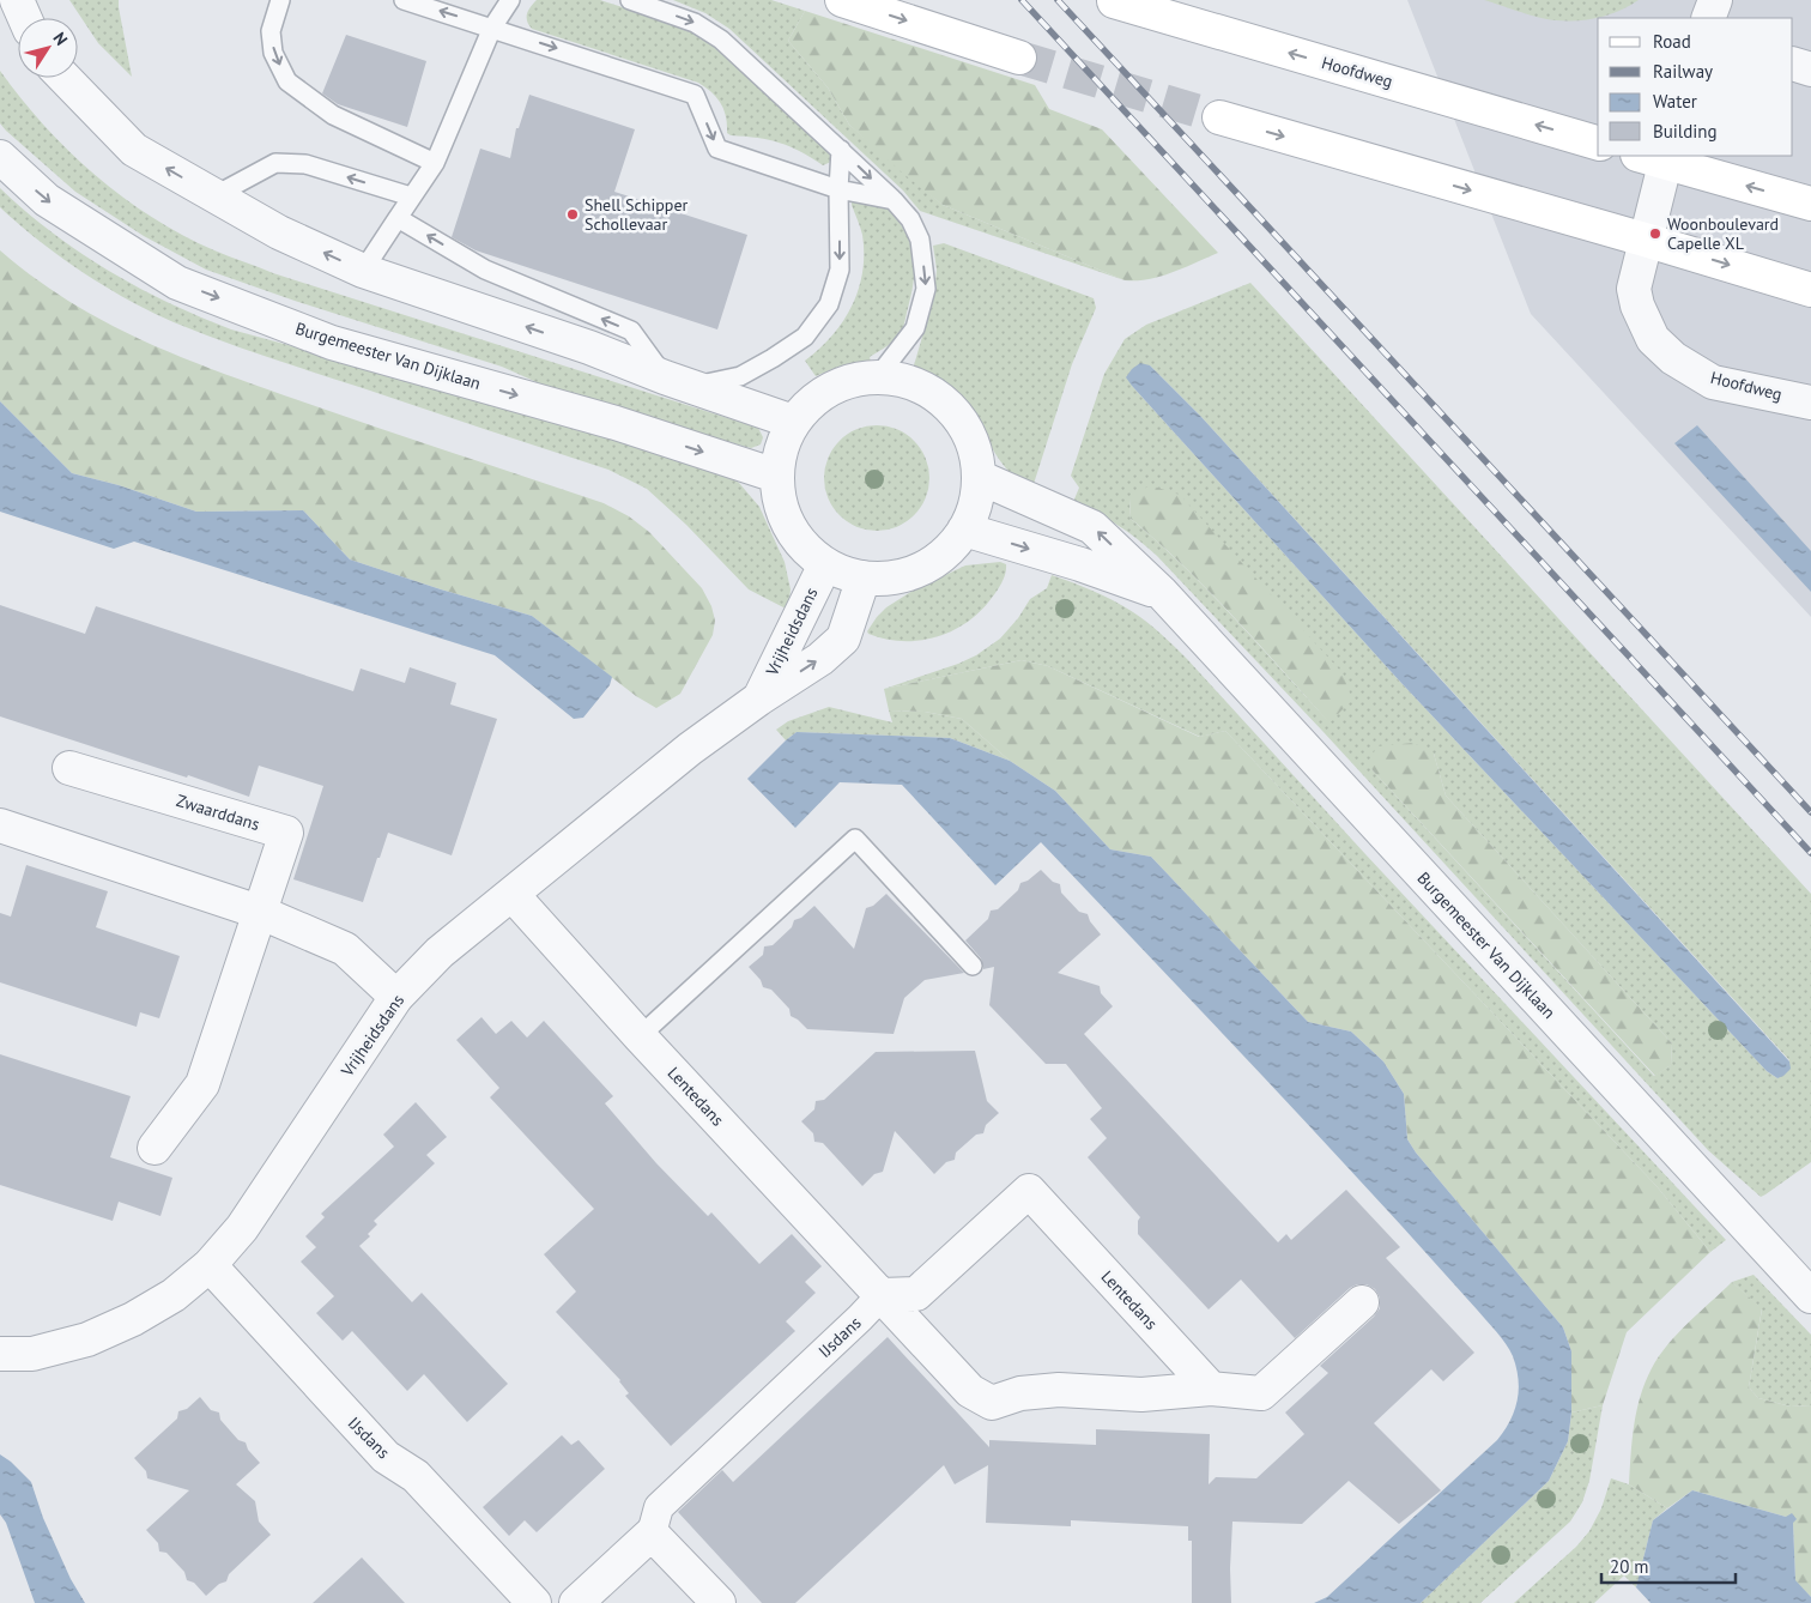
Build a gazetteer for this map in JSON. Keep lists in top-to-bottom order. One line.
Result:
{"streets":{"main road":["Hoofdweg"],"street":["Burgemeester Van Dijklaan","Vrijheidsdans","Zwaarddans","Lentedans","IJsdans"]},"crossings":[["Burgemeester Van Dijklaan","Vrijheidsdans"],["Vrijheidsdans","Lentedans"],["Vrijheidsdans","IJsdans"],["Lentedans","IJsdans"]],"places":["Shell Schipper Schollevaar","Woonboulevard Capelle XL"],"legend":["Road","Railway","Water","Building"],"scale_bar":"20 m","north":"top right"}
